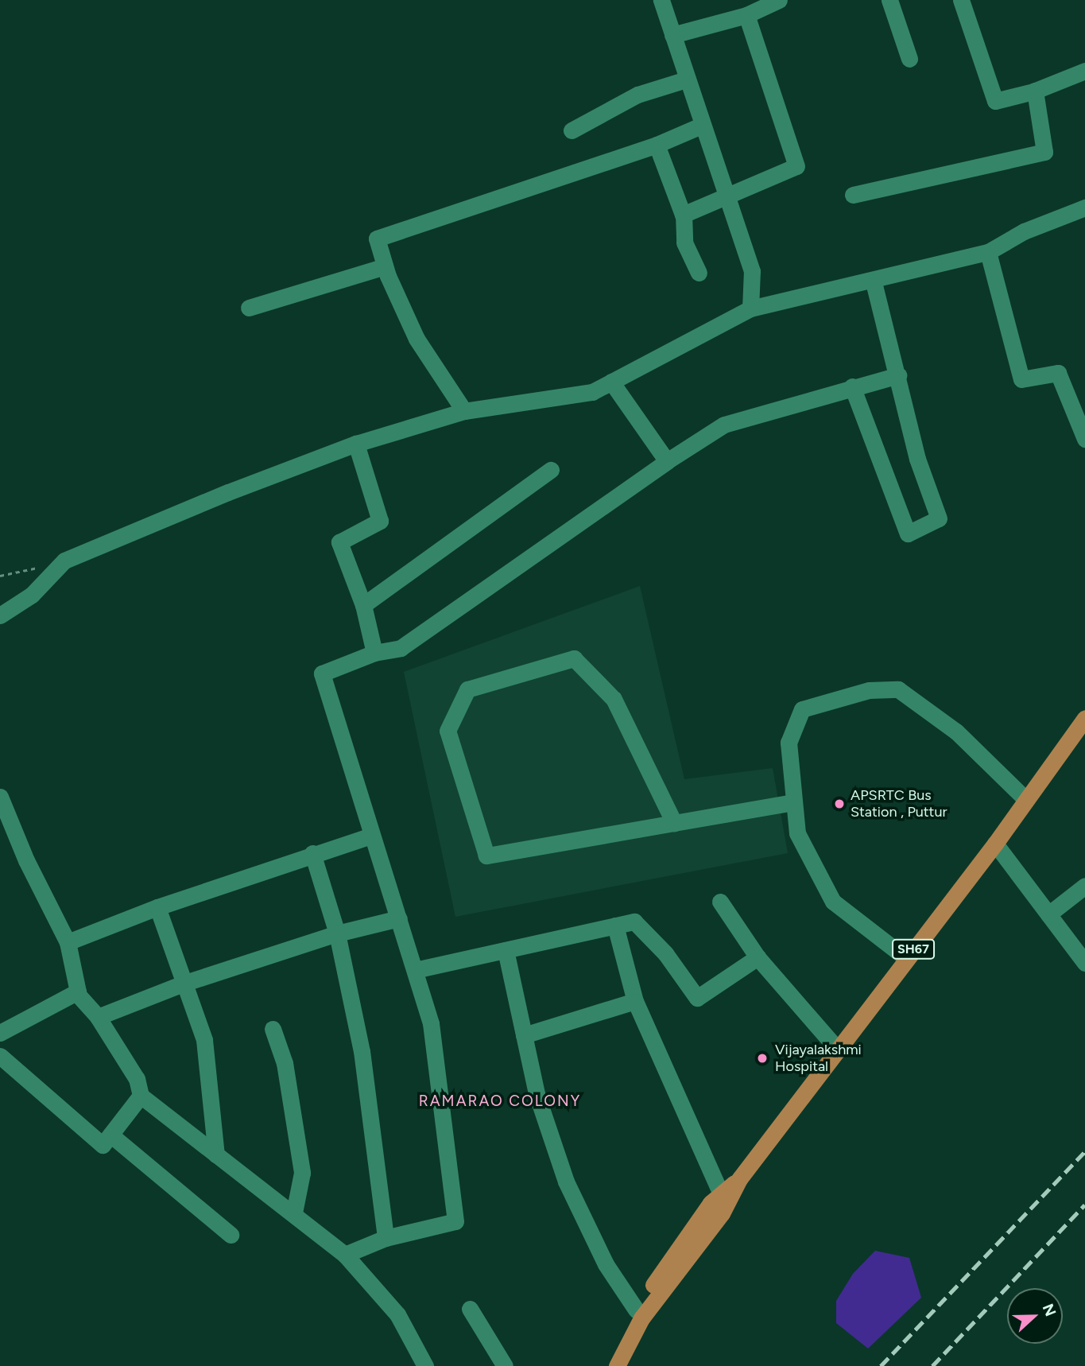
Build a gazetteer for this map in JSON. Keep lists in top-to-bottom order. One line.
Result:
{"streets":{"main road":["SH67"]},"districts":["RAMARAO COLONY"],"places":["APSRTC Bus Station , Puttur","Vijayalakshmi Hospital"],"north":"right"}
